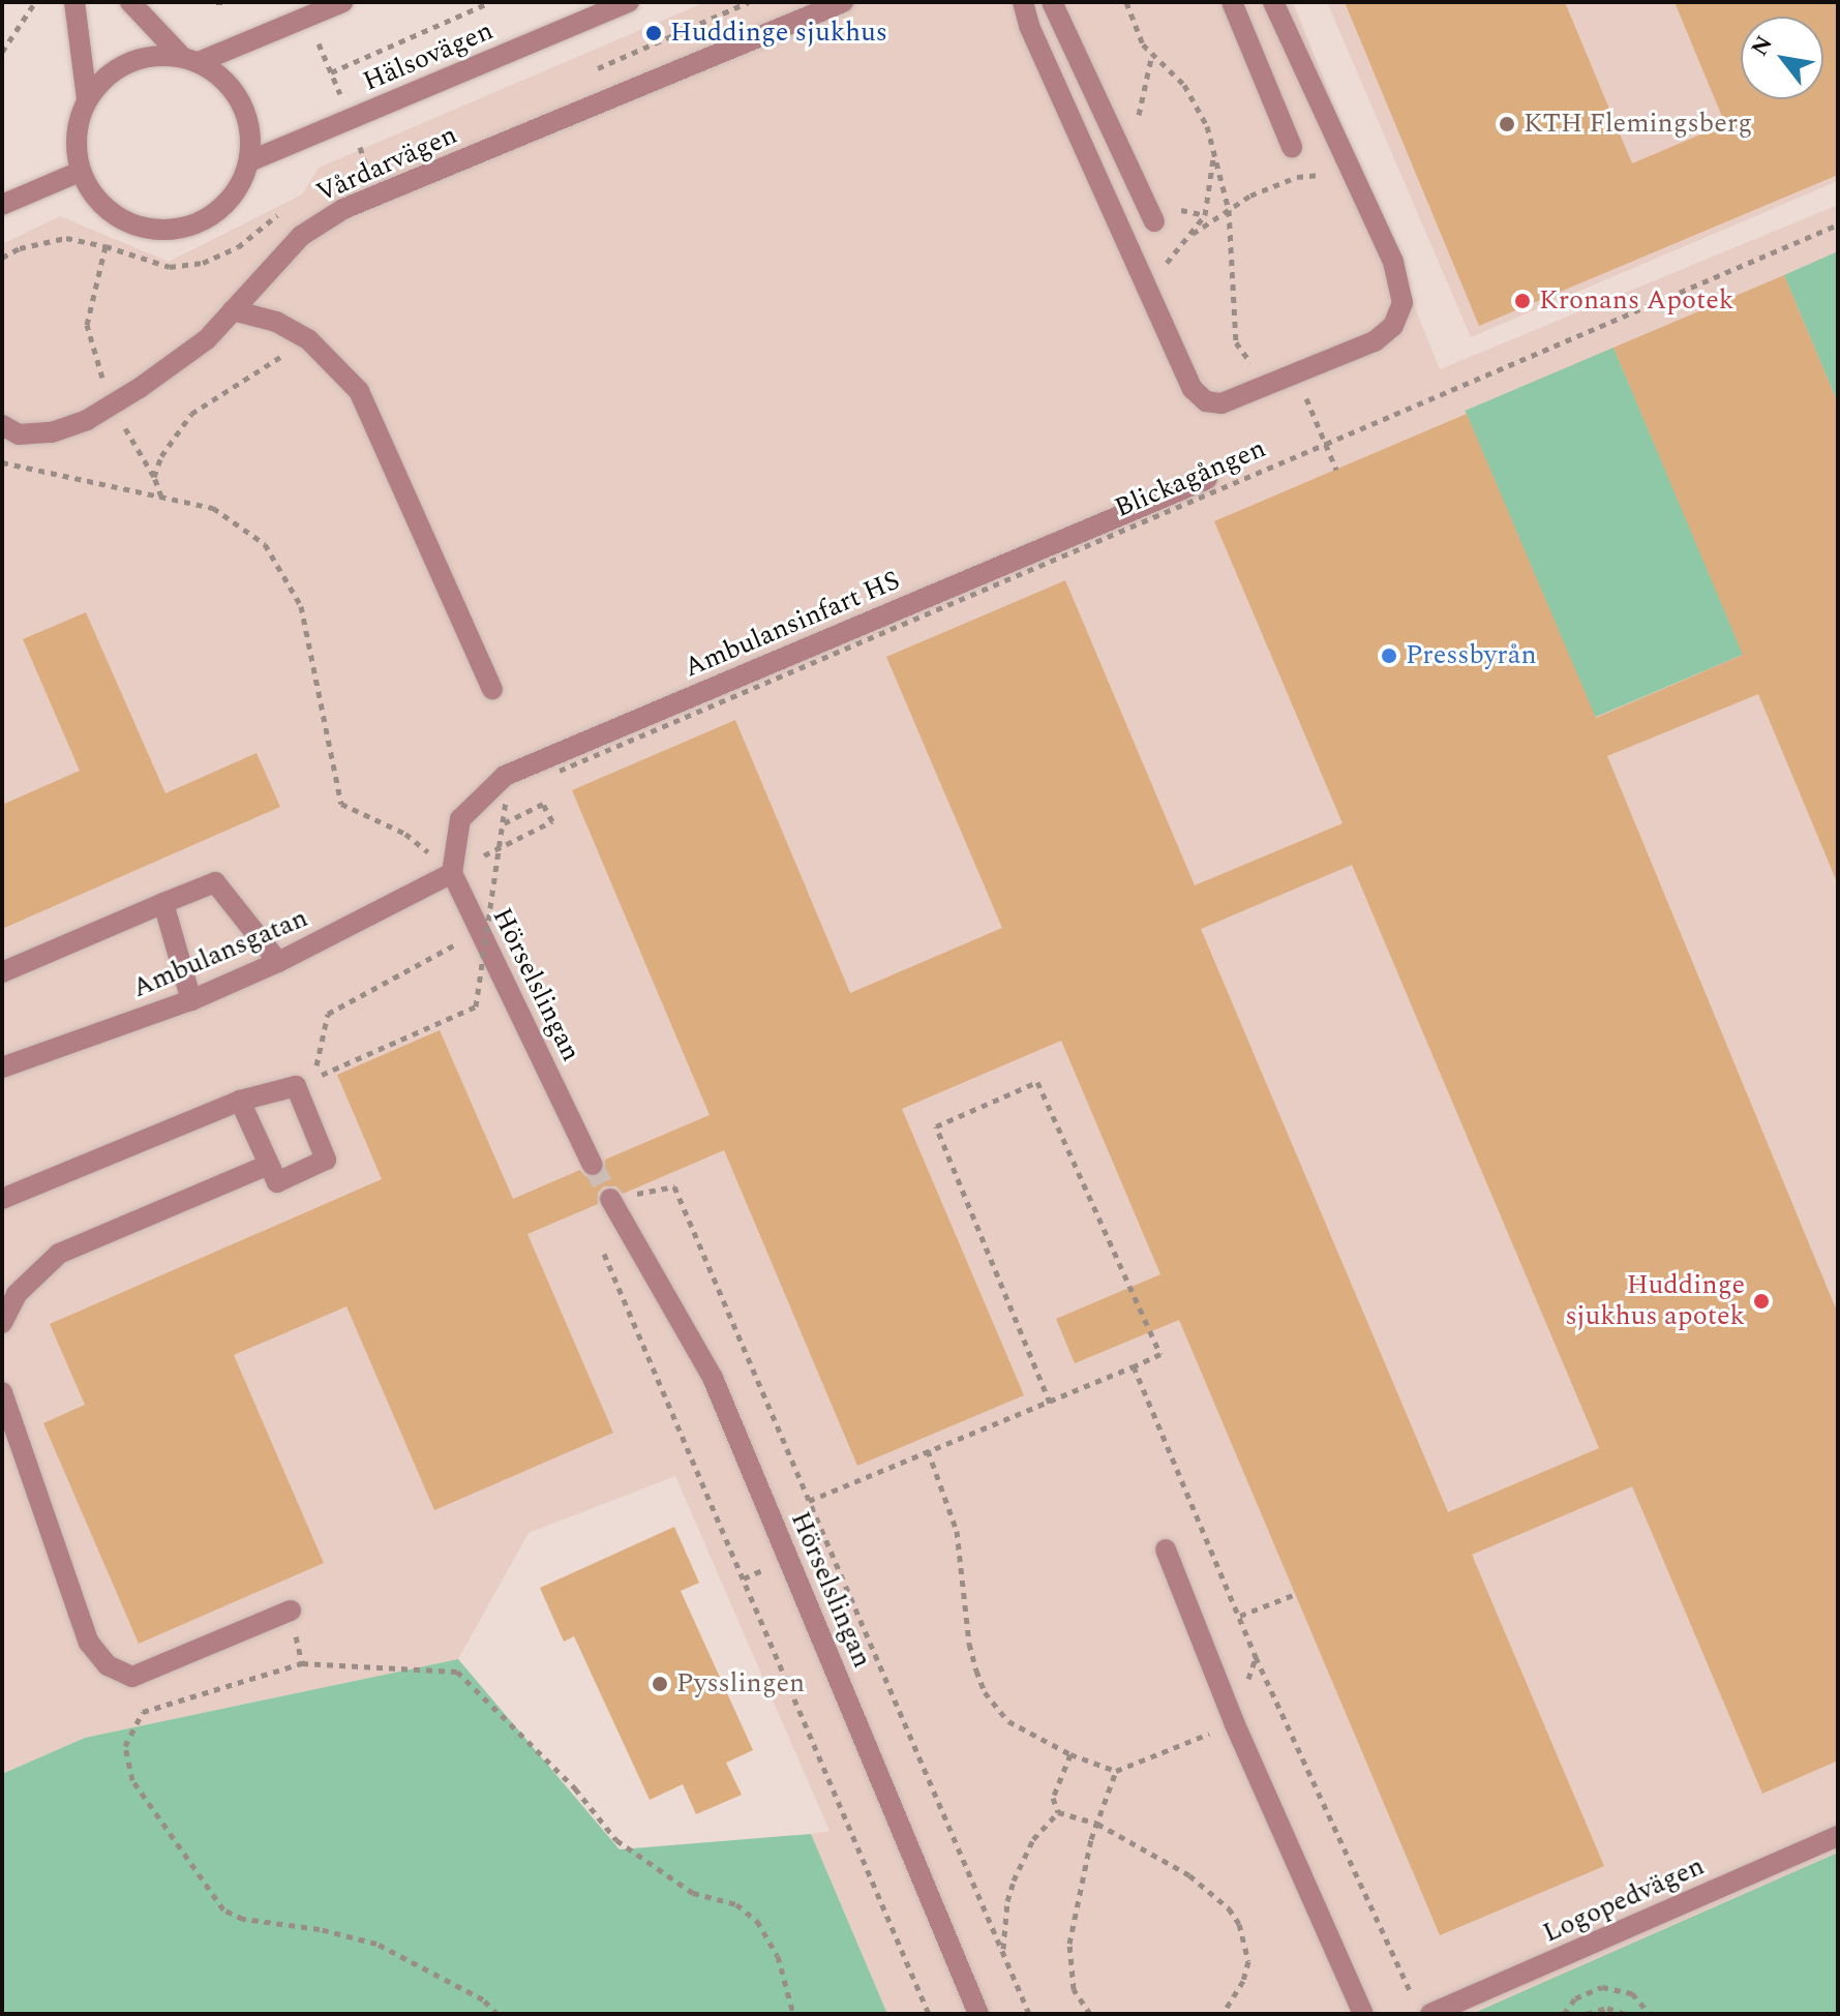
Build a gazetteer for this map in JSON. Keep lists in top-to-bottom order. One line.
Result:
{"streets":{"street":["Hälsovägen","Vårdarvägen","Ambulansinfart HS","Ambulansgatan","Hörselslingan","Logopedvägen"],"path":["Blickagången"]},"crossings":[["Ambulansinfart HS","Ambulansgatan"],["Ambulansinfart HS","Hörselslingan"],["Ambulansgatan","Hörselslingan"]],"places":["Huddinge sjukhus","KTH Flemingsberg","Kronans Apotek","Pressbyrån","Huddinge sjukhus apotek","Pysslingen"],"north":"top left"}
